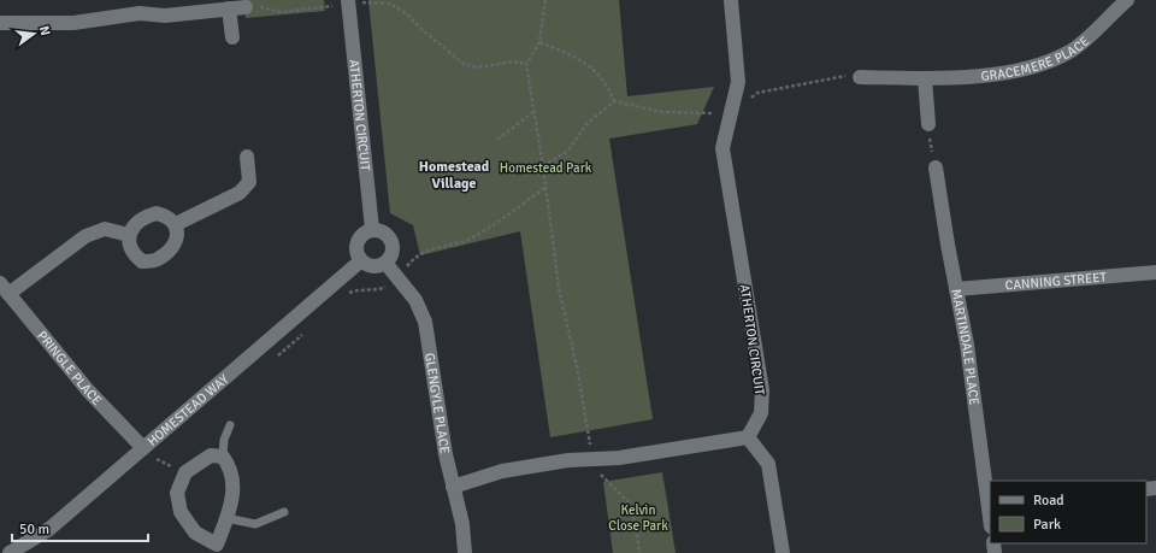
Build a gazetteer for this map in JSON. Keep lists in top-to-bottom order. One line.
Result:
{"streets":{"street":["GRACEMERE PLACE","ATHERTON CIRCUIT","CANNING STREET","MARTINDALE PLACE","PRINGLE PLACE","GLENGYLE PLACE","HOMESTEAD WAY"]},"crossings":[["ATHERTON CIRCUIT","GLENGYLE PLACE"],["ATHERTON CIRCUIT","HOMESTEAD WAY"],["CANNING STREET","MARTINDALE PLACE"],["PRINGLE PLACE","HOMESTEAD WAY"],["GLENGYLE PLACE","HOMESTEAD WAY"]],"districts":["Homestead Village"],"parks":["Homestead Park","Kelvin Close Park"],"legend":["Road","Park"],"scale_bar":"50 m","north":"right"}
